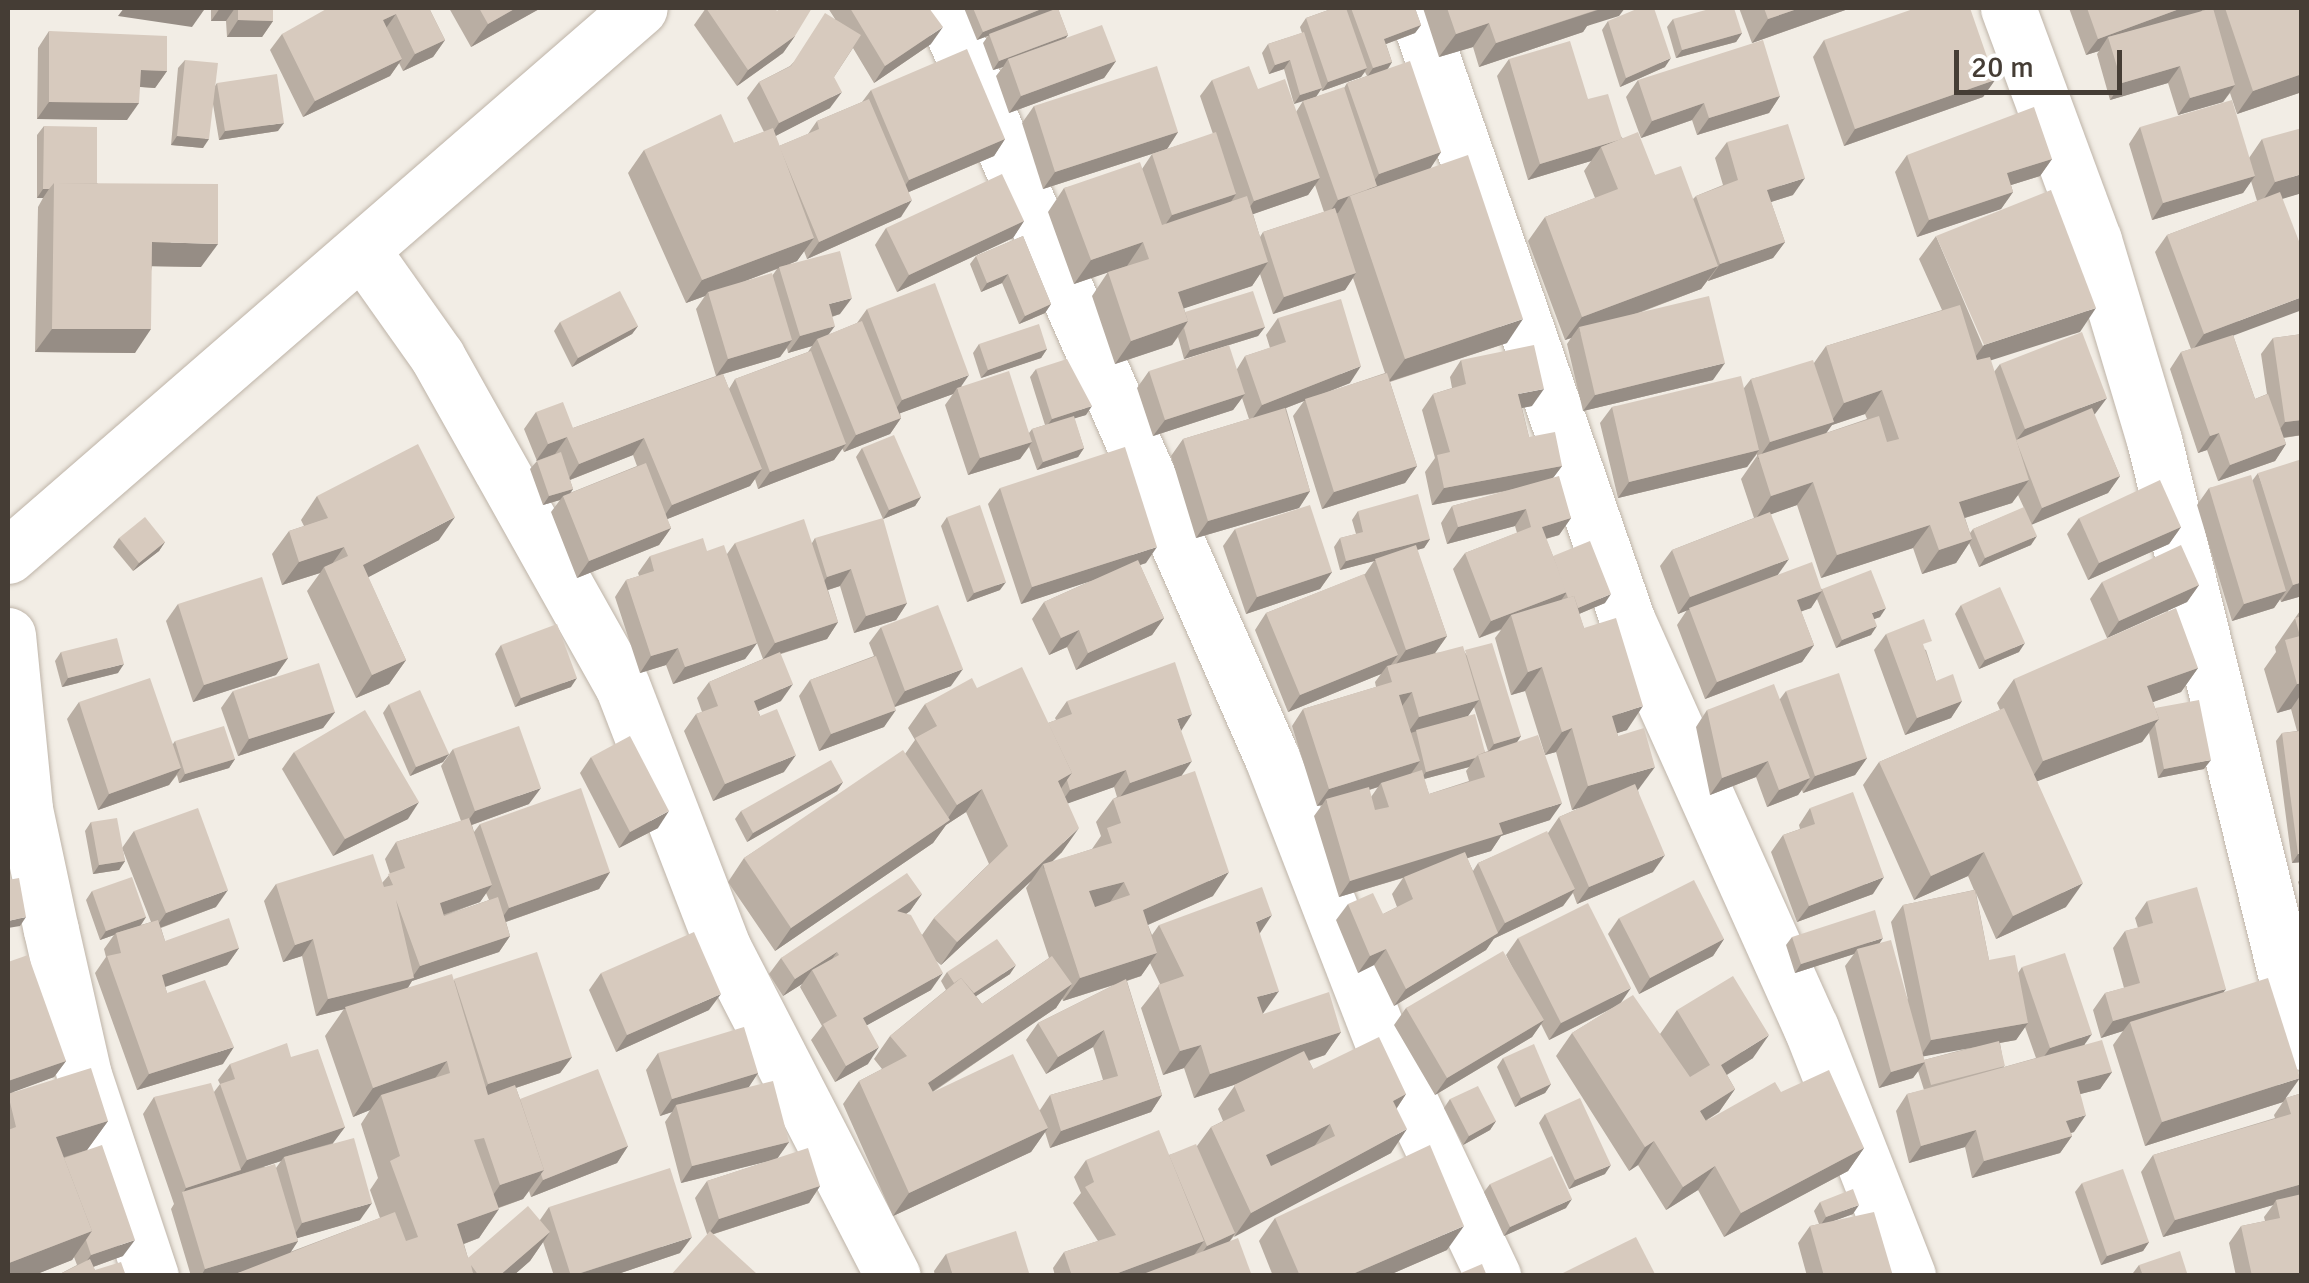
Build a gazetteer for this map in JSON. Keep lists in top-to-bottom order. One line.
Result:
{"scale_bar":"20 m"}
